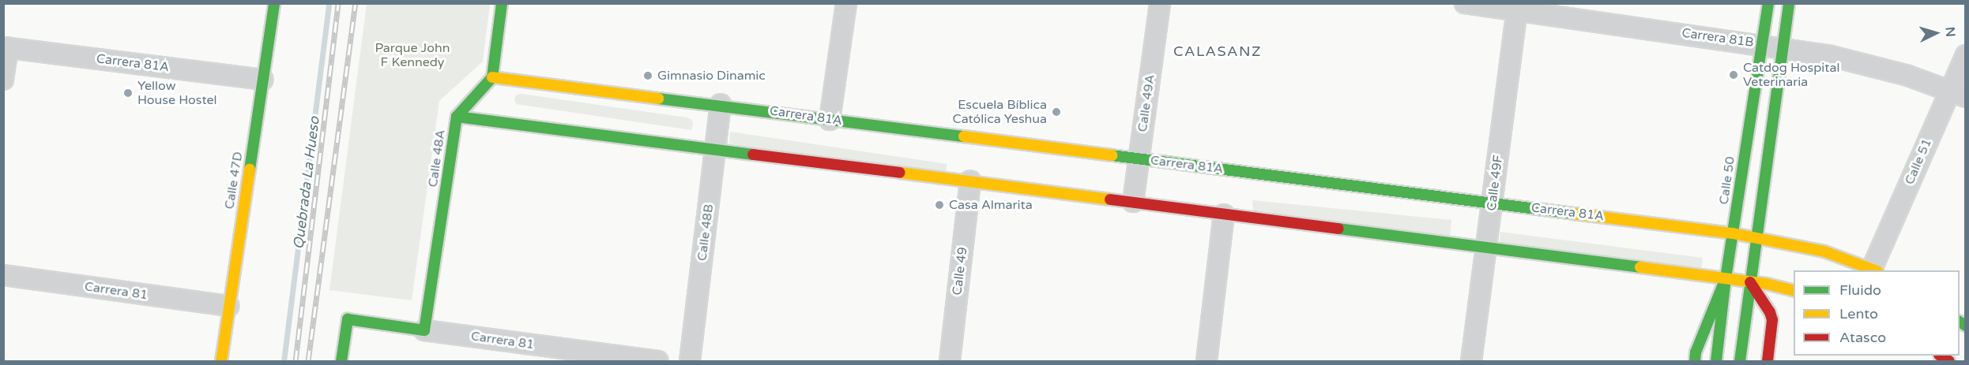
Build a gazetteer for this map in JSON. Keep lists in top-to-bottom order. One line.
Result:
{"streets":{"street":["Carrera 81B","Carrera 81A","Calle 49A","Calle 48A","Calle 51","Calle 47D","Calle 50","Calle 49F","Calle 48B","Calle 49","Carrera 81"]},"crossings":[["Carrera 81B","Calle 51"],["Carrera 81B","Calle 50"],["Carrera 81B","Calle 49F"],["Carrera 81A","Calle 49A"],["Carrera 81A","Calle 48A"],["Carrera 81A","Calle 51"],["Carrera 81A","Calle 47D"],["Carrera 81A","Calle 50"],["Carrera 81A","Calle 49F"],["Carrera 81A","Calle 48B"],["Calle 48A","Carrera 81"],["Calle 47D","Carrera 81"]],"districts":["CALASANZ"],"water":["Quebrada La Hueso"],"parks":["Parque John F Kennedy"],"places":["Catdog Hospital Veterinaria","Gimnasio Dinamic","Yellow House Hostel","Escuela Bíblica Católica Yeshua","Casa Almarita"],"legend":["Fluido","Lento","Atasco"],"north":"right"}
